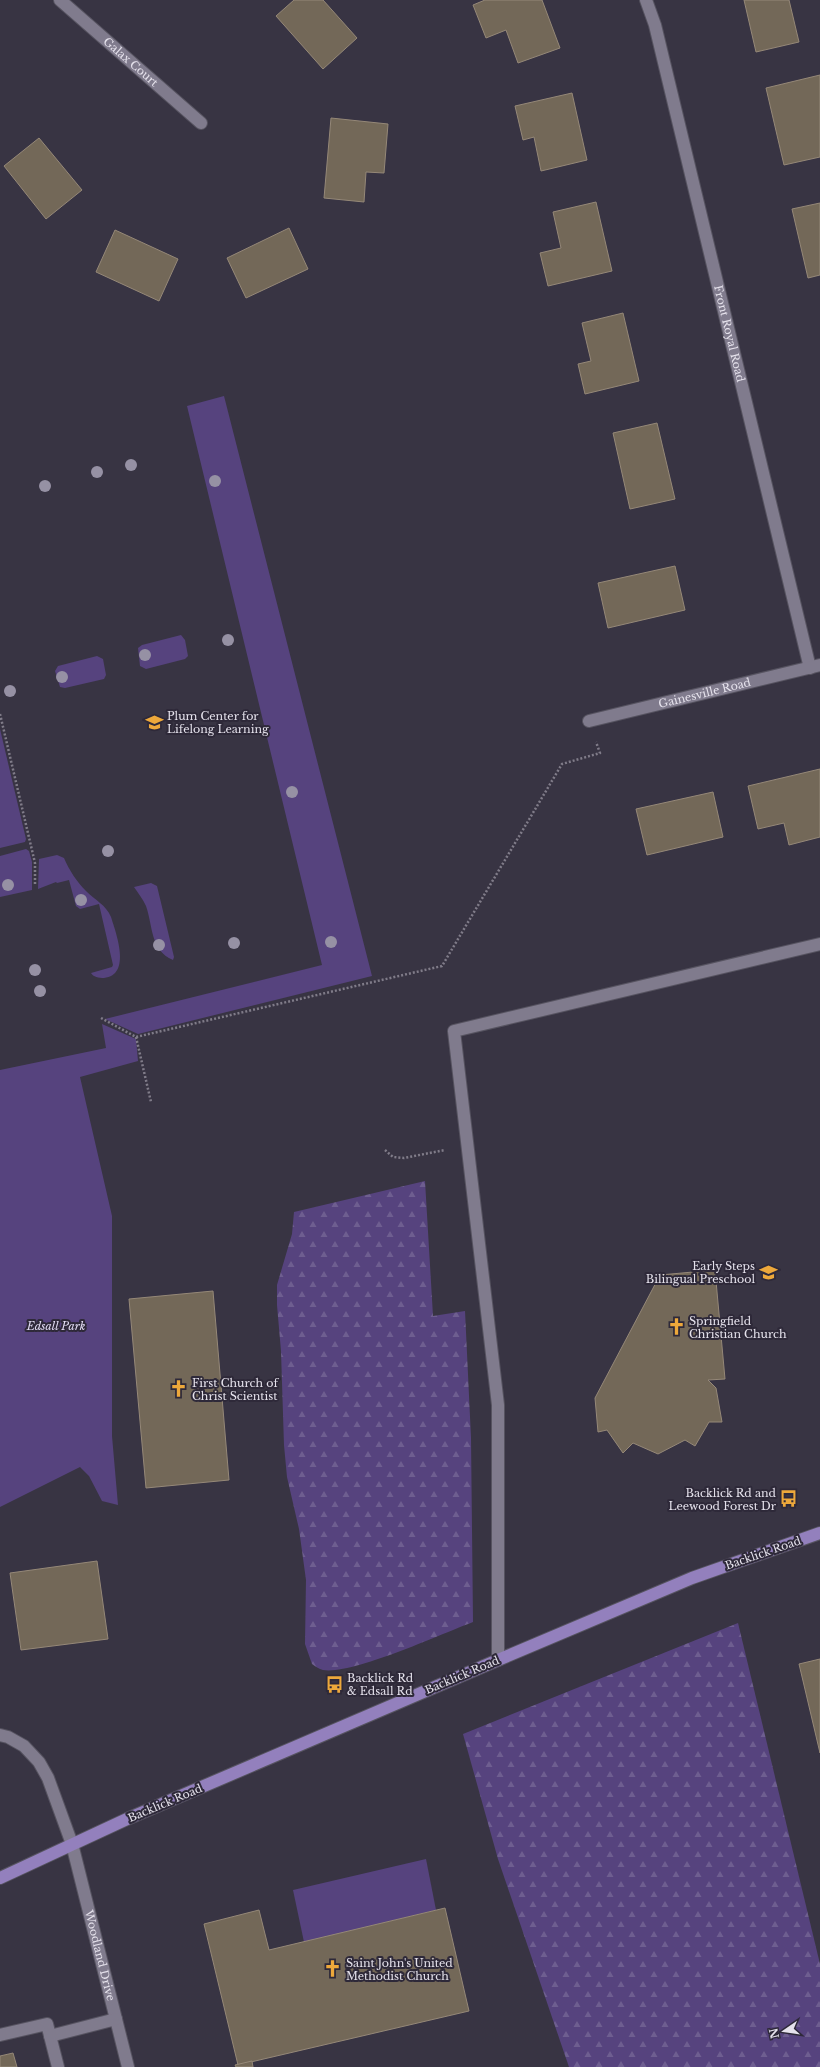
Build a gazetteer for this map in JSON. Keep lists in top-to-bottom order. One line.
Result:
{"streets":{"main road":["Backlick Road"],"street":["Galax Court","Front Royal Road","Gainesville Road","Woodland Drive"]},"crossings":[["Front Royal Road","Gainesville Road"],["Backlick Road","Woodland Drive"]],"parks":["Edsall Park"],"places":{"school or university":["Plum Center for Lifelong Learning","Early Steps Bilingual Preschool"],"church":["Springfield Christian Church","First Church of Christ Scientist","Saint John's United Methodist Church"],"bus stop":["Backlick Rd and Leewood Forest Dr","Backlick Rd & Edsall Rd"]},"north":"left"}
